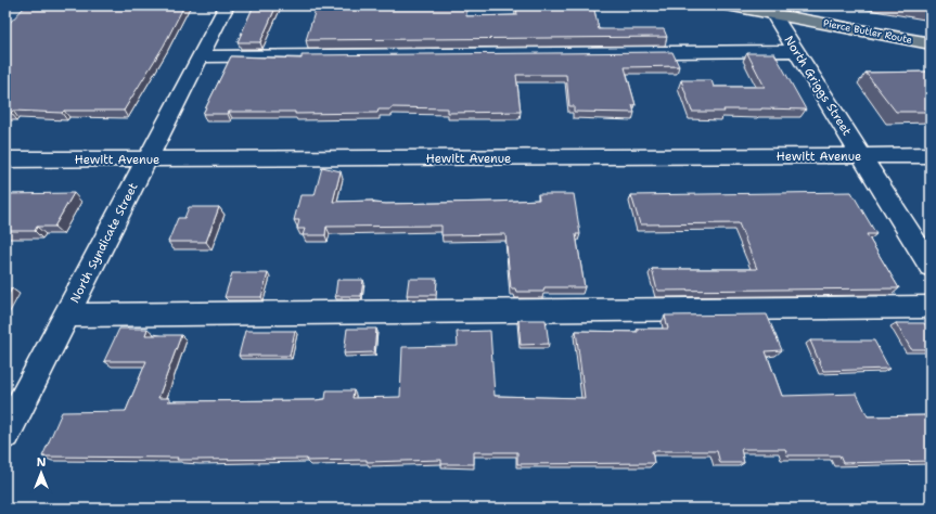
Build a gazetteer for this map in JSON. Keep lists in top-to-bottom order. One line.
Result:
{"streets":{"main road":["Pierce Butler Route"],"street":["North Griggs Street","Hewitt Avenue","North Syndicate Street"]},"crossings":[["Pierce Butler Route","North Griggs Street"],["North Griggs Street","Hewitt Avenue"],["Hewitt Avenue","North Syndicate Street"]],"north":"top"}
